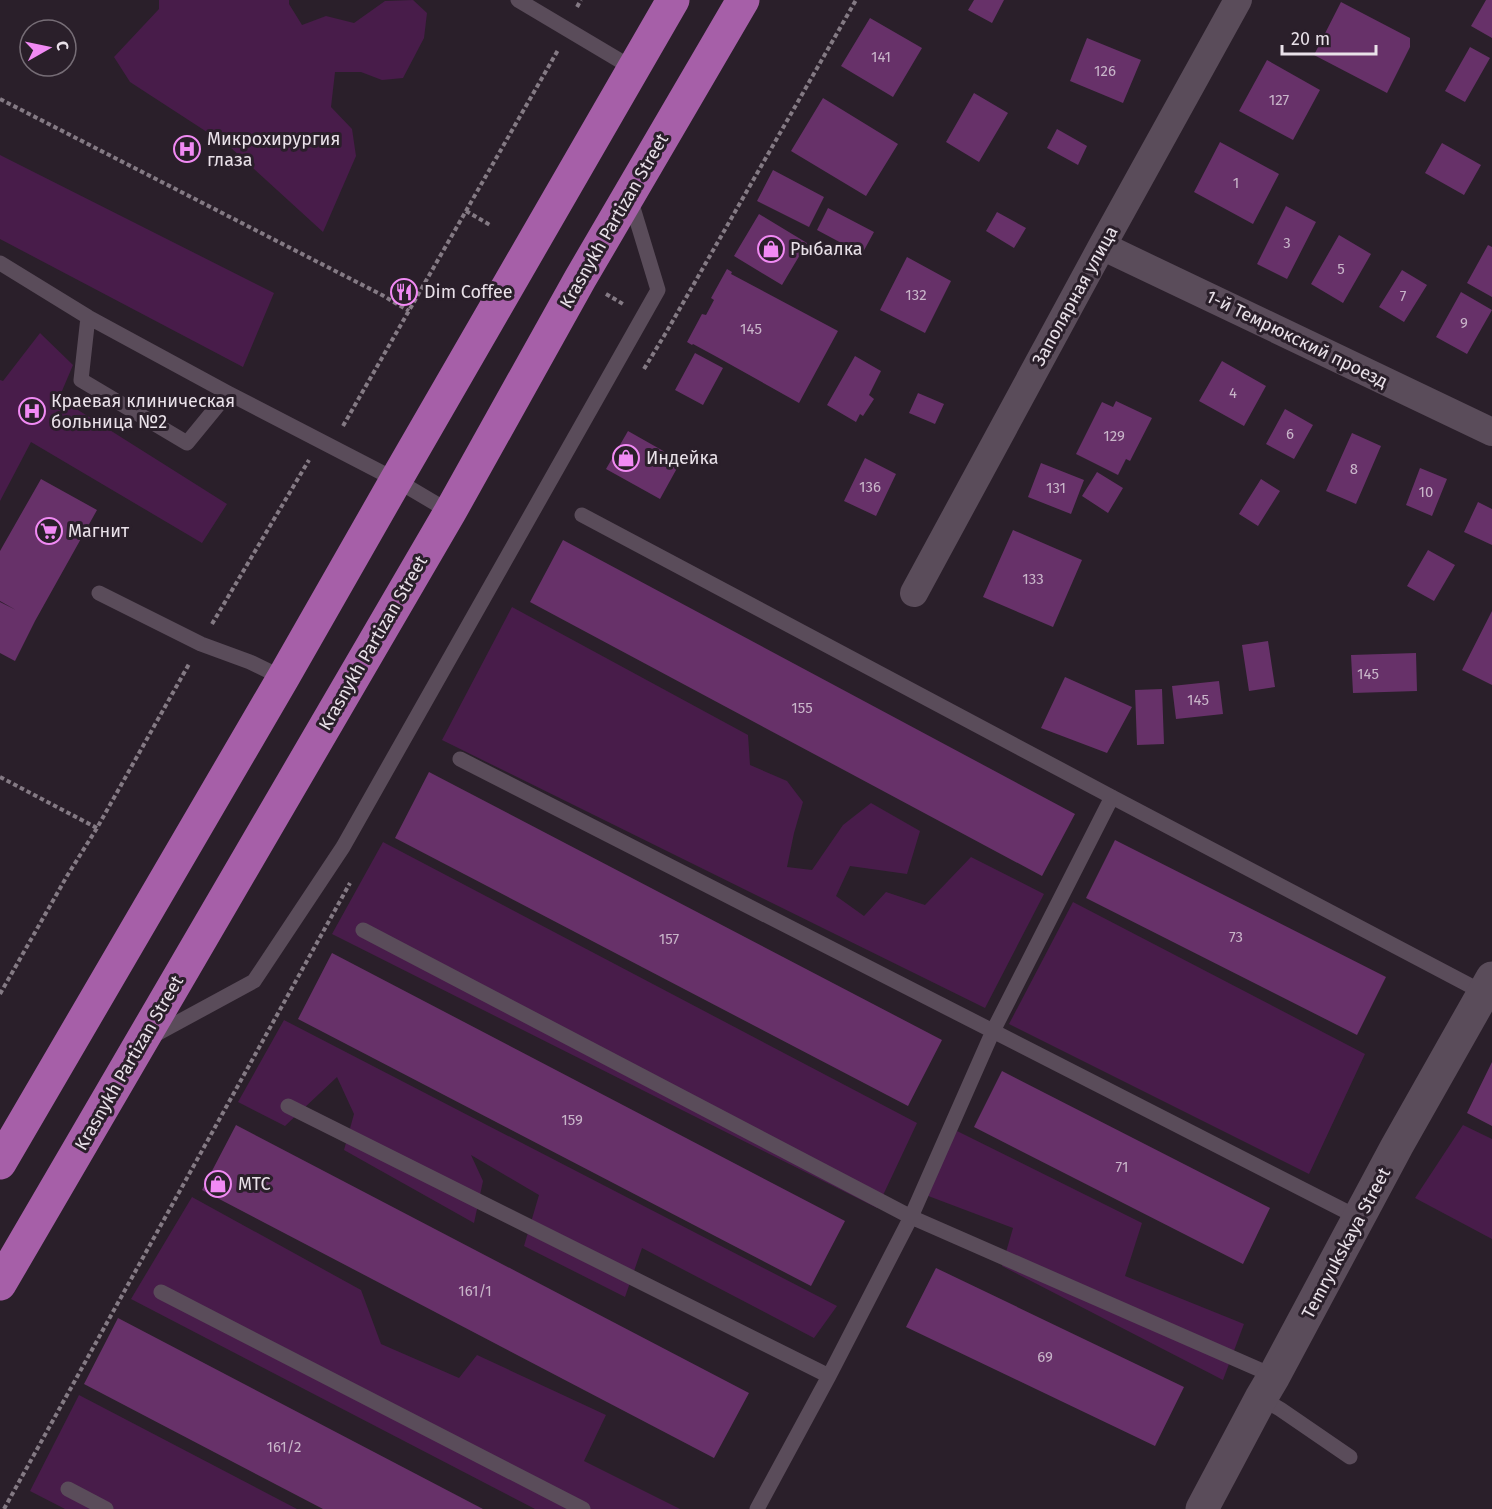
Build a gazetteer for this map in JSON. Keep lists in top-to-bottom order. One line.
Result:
{"streets":{"highway":["Krasnykh Partizan Street"],"street":["Заполярная улица","1-й Темрюкский проезд","Temryukskaya Street"]},"crossings":[["Заполярная улица","1-й Темрюкский проезд"]],"places":{"hospital":["Микрохирургия глаза","Краевая клиническая больница №2"],"shop":["Рыбалка","Индейка","МТС"],"restaurant":["Dim Coffee"],"supermarket":["Магнит"]},"house_numbers":["141","126","127","1","3","5","132","7","9","145","4","6","129","8","136","131","10","133","145","145","155","73","157","159","71","161/1","69","161/2"],"scale_bar":"20 m","north":"right"}
